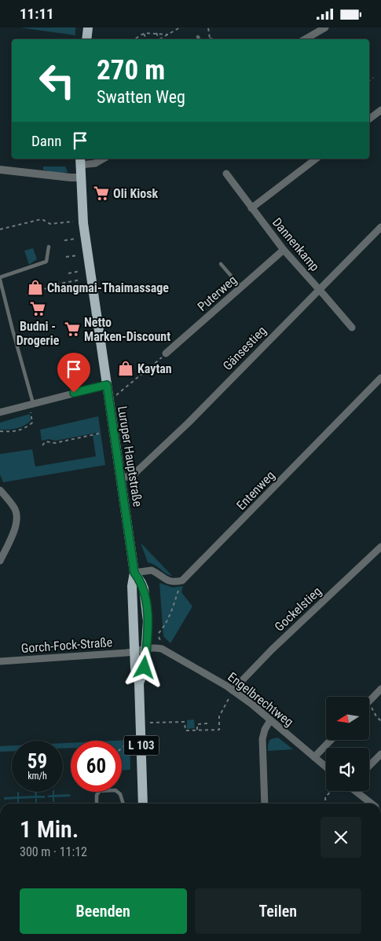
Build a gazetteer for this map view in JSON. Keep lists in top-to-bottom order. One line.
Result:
{"streets":{"main road":["Luruper Hauptstraße","L 103"],"street":["Dannenkamp","Puterweg","Gänsestieg","Entenweg","Gockelstieg","Gorch-Fock-Straße","Engelbrechtweg"]},"crossings":[["Dannenkamp","Puterweg"],["Dannenkamp","Gänsestieg"],["Gänsestieg","Luruper Hauptstraße"],["Luruper Hauptstraße","Gorch-Fock-Straße"],["Luruper Hauptstraße","Engelbrechtweg"],["Luruper Hauptstraße","L 103"],["Gockelstieg","Engelbrechtweg"],["Gorch-Fock-Straße","Engelbrechtweg"],["Gorch-Fock-Straße","L 103"],["Engelbrechtweg","L 103"]],"places":{"supermarket":["Oli Kiosk","Budni - Drogerie","Netto Marken-Discount"],"shop":["Changmai-Thaimassage","Kaytan"]},"north":"left","page":{"status":"11:11","turn":["270 m","Swatten Weg"],"then":"Dann","speed":"59 km/h","limit":"60","heading":["1 Min.","300 m · 11:12"],"buttons":["Beenden","Teilen"]}}
